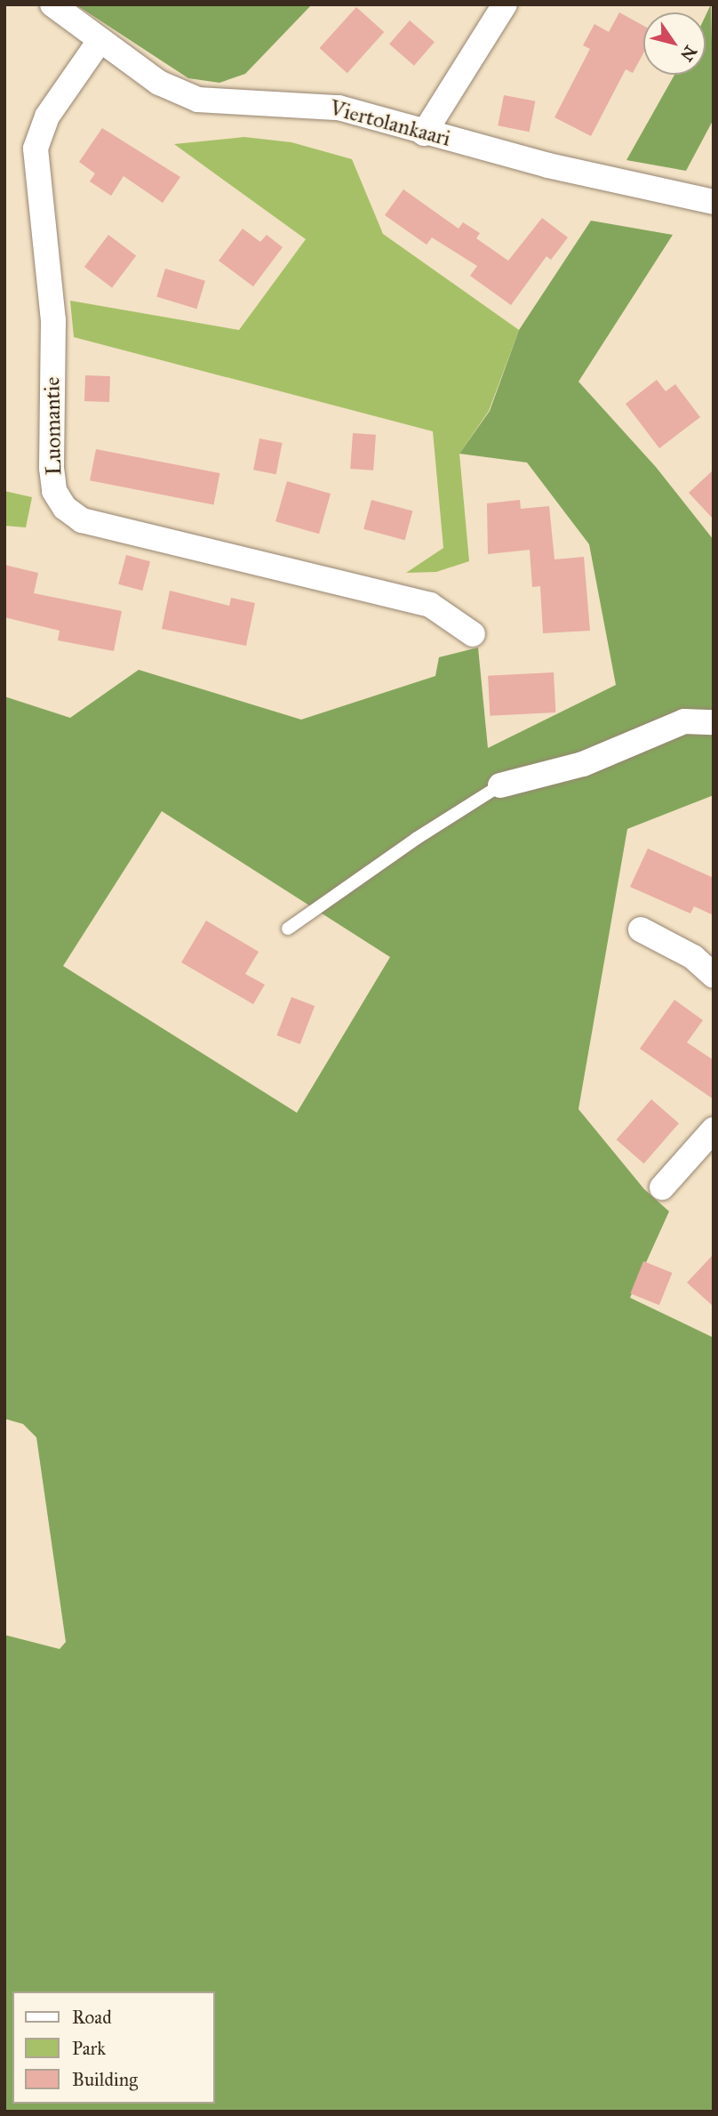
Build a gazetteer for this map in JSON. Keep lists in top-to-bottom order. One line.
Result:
{"streets":{"street":["Viertolankaari","Luomantie"]},"crossings":[["Viertolankaari","Luomantie"]],"legend":["Road","Park","Building"],"north":"bottom right"}
